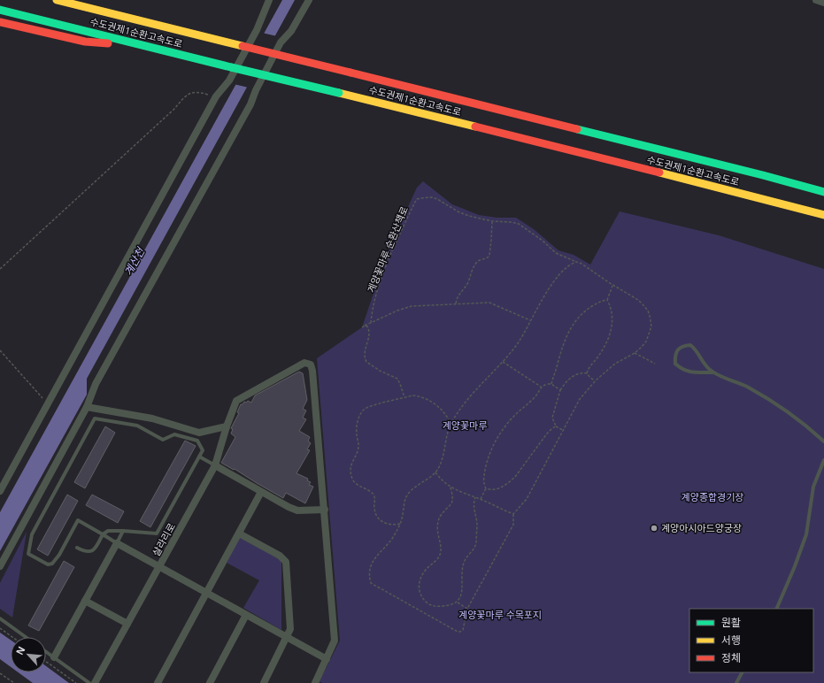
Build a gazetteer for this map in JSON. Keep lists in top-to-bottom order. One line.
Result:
{"streets":{"highway":["수도권제1순환고속도로"],"street":["살라리로"],"path":["계양꽃마루 순환산책로"]},"water":["계산천"],"parks":["계양꽃마루","계양종합경기장","계양꽃마루 수목포지"],"places":["계양아시아드양궁장"],"legend":["원활","서행","정체"],"north":"top left"}
